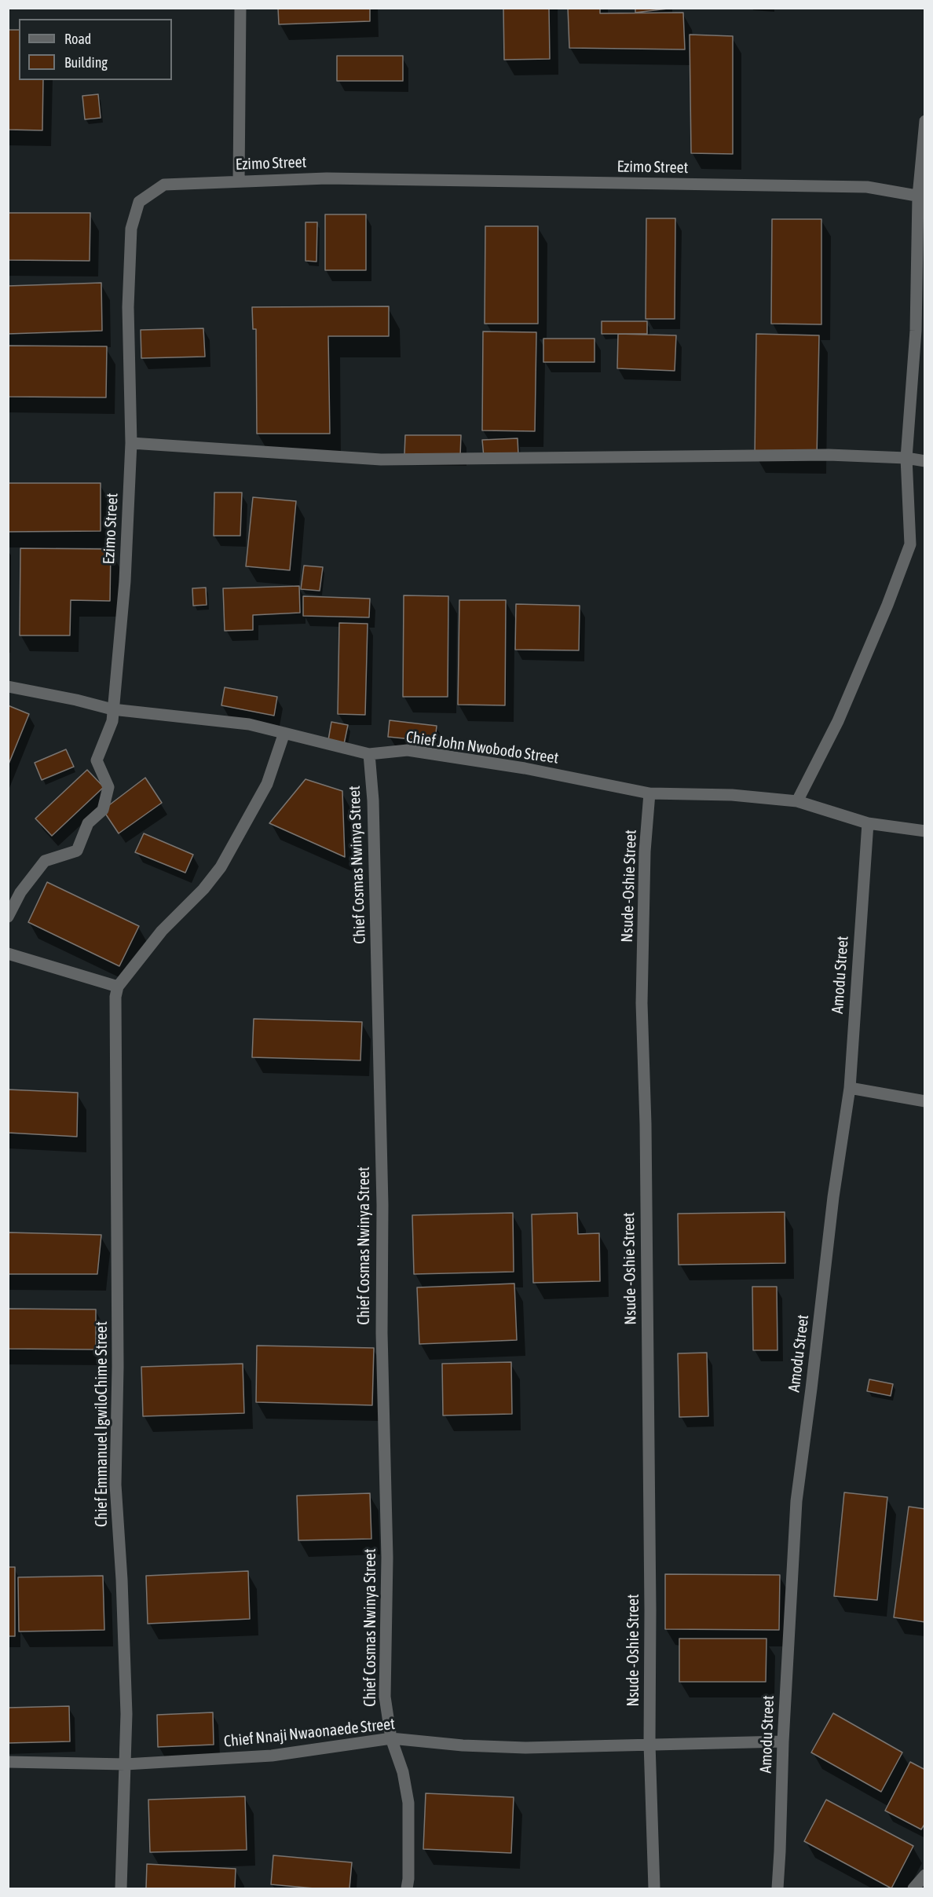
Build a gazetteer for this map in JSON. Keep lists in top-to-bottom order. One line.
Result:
{"streets":{"street":["Ezimo Street","Chief John Nwobodo Street","Chief Cosmas Nwinya Street","Nsude -Oshie Street","Amodu Street","Chief Emmanuel IgwiloChime Street","Chief Nnaji Nwaonaede Street"]},"crossings":[["Ezimo Street","Chief John Nwobodo Street"],["Chief John Nwobodo Street","Chief Cosmas Nwinya Street"],["Chief John Nwobodo Street","Nsude -Oshie Street"],["Chief John Nwobodo Street","Amodu Street"],["Chief Cosmas Nwinya Street","Chief Nnaji Nwaonaede Street"],["Nsude -Oshie Street","Chief Nnaji Nwaonaede Street"],["Amodu Street","Chief Nnaji Nwaonaede Street"],["Chief Emmanuel IgwiloChime Street","Chief Nnaji Nwaonaede Street"]],"legend":["Road","Building"]}
